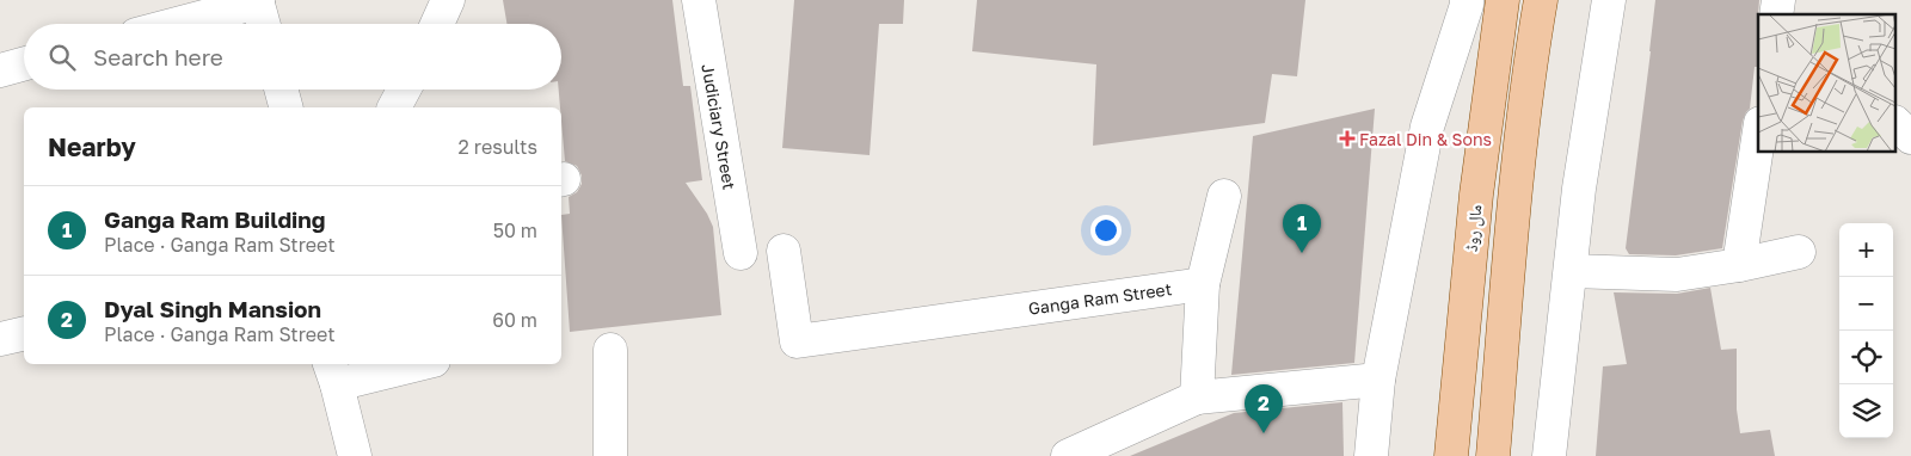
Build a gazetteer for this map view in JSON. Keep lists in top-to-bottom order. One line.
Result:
{"streets":{"main road":["مال روڈ"],"street":["Judiciary Street","Ganga Ram Street"]},"places":{"health":["Fazal Din & Sons"]},"page":{"search":"Search here","heading":["Nearby","2 results"],"list":[{"mark":"1","name":"Ganga Ram Building","note":"Place · Ganga Ram Street","value":"50 m"},{"mark":"2","name":"Dyal Singh Mansion","note":"Place · Ganga Ram Street","value":"60 m"}],"pins":["1","2"],"map_buttons":["+","−"]}}
